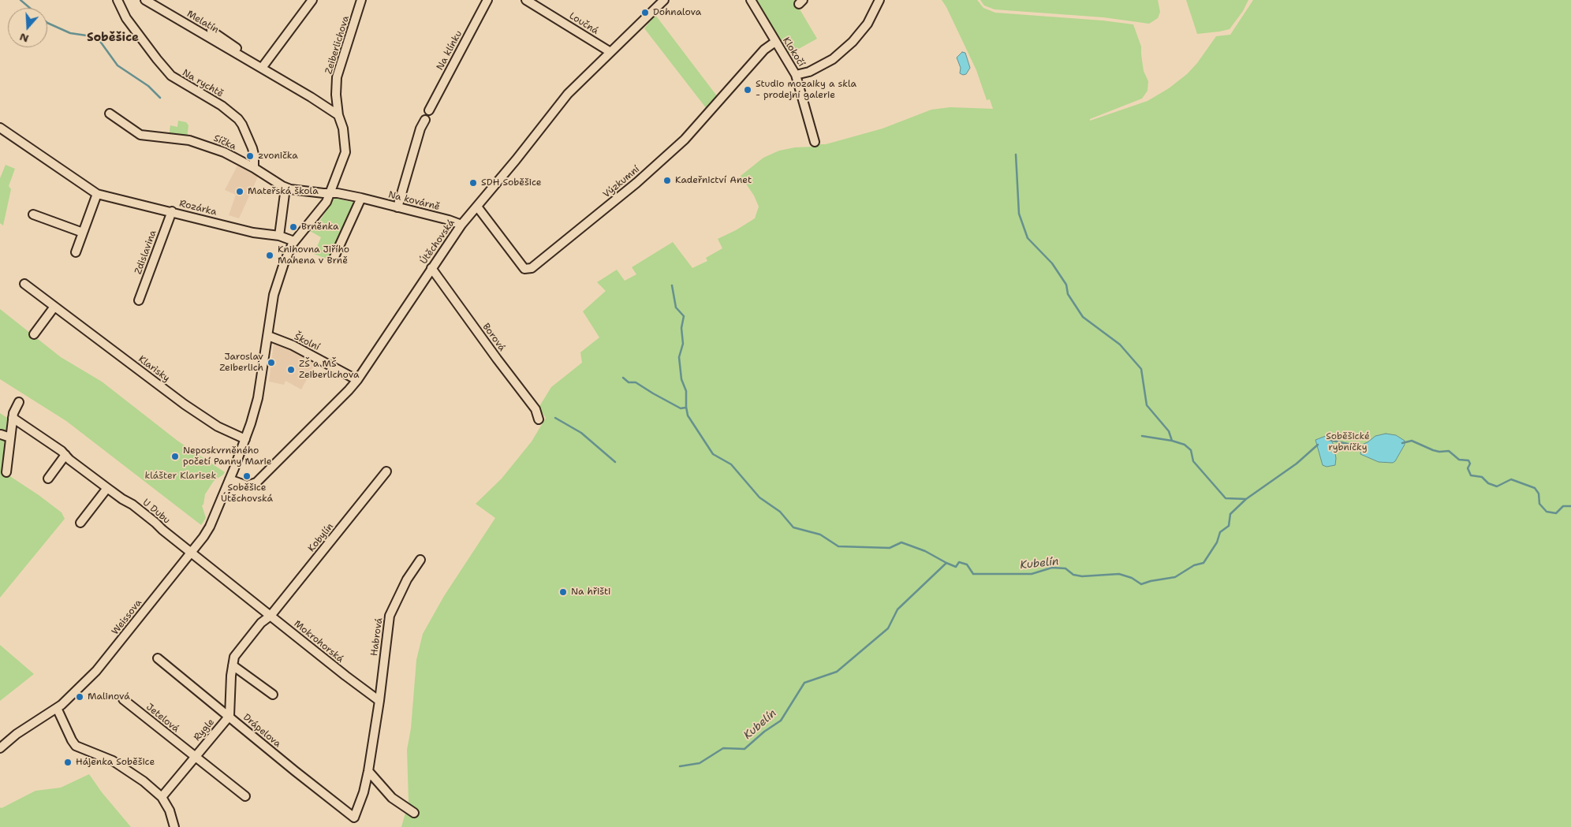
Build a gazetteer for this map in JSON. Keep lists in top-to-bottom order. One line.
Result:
{"streets":{"street":["Melatín","Loučná","Zeiberlichova","Na klínku","Klokočí","Na rychtě","Síčka","Výzkumní","Na kovárně","Rozárka","Útěchovská","Zdislavina","Borová","Školní","Klarisky","U Dubu","Kobylín","Weissova","Habrová","Mokrohorská","Jetelová","Rygle","Drápelova"]},"crossings":[["Melatín","Zeiberlichova"],["Loučná","Útěchovská"],["Zeiberlichova","Síčka"],["Zeiberlichova","Na kovárně"],["Zeiberlichova","Rozárka"],["Zeiberlichova","Útěchovská"],["Zeiberlichova","Školní"],["Zeiberlichova","Klarisky"],["Zeiberlichova","Weissova"],["Klokočí","Výzkumní"],["Na rychtě","Síčka"],["Síčka","Na kovárně"],["Výzkumní","Útěchovská"],["Na kovárně","Útěchovská"],["Rozárka","Zdislavina"],["Útěchovská","Borová"],["Útěchovská","Školní"],["U Dubu","Weissova"],["U Dubu","Mokrohorská"],["Kobylín","Mokrohorská"],["Weissova","Mokrohorská"],["Habrová","Mokrohorská"],["Jetelová","Rygle"],["Rygle","Drápelova"]],"districts":["Soběšice"],"water":["Kubelín"],"parks":["Soběšické rybníčky","klášter Klarisek"],"places":["Dohnalova","Studio mozaiky a skla - prodejní galerie","zvonička","Kadeřnictví Anet","SDH Soběšice","Mateřská škola","Brněnka","Knihovna Jiřího Mahena v Brně","Jaroslav Zeiberlich","ZŠ a MŠ Zeiberlichova","Neposkvrněného početí Panny Marie","Soběšice Útěchovská","Na hřišti","Malinová","Hájenka Soběšice"],"north":"bottom"}
